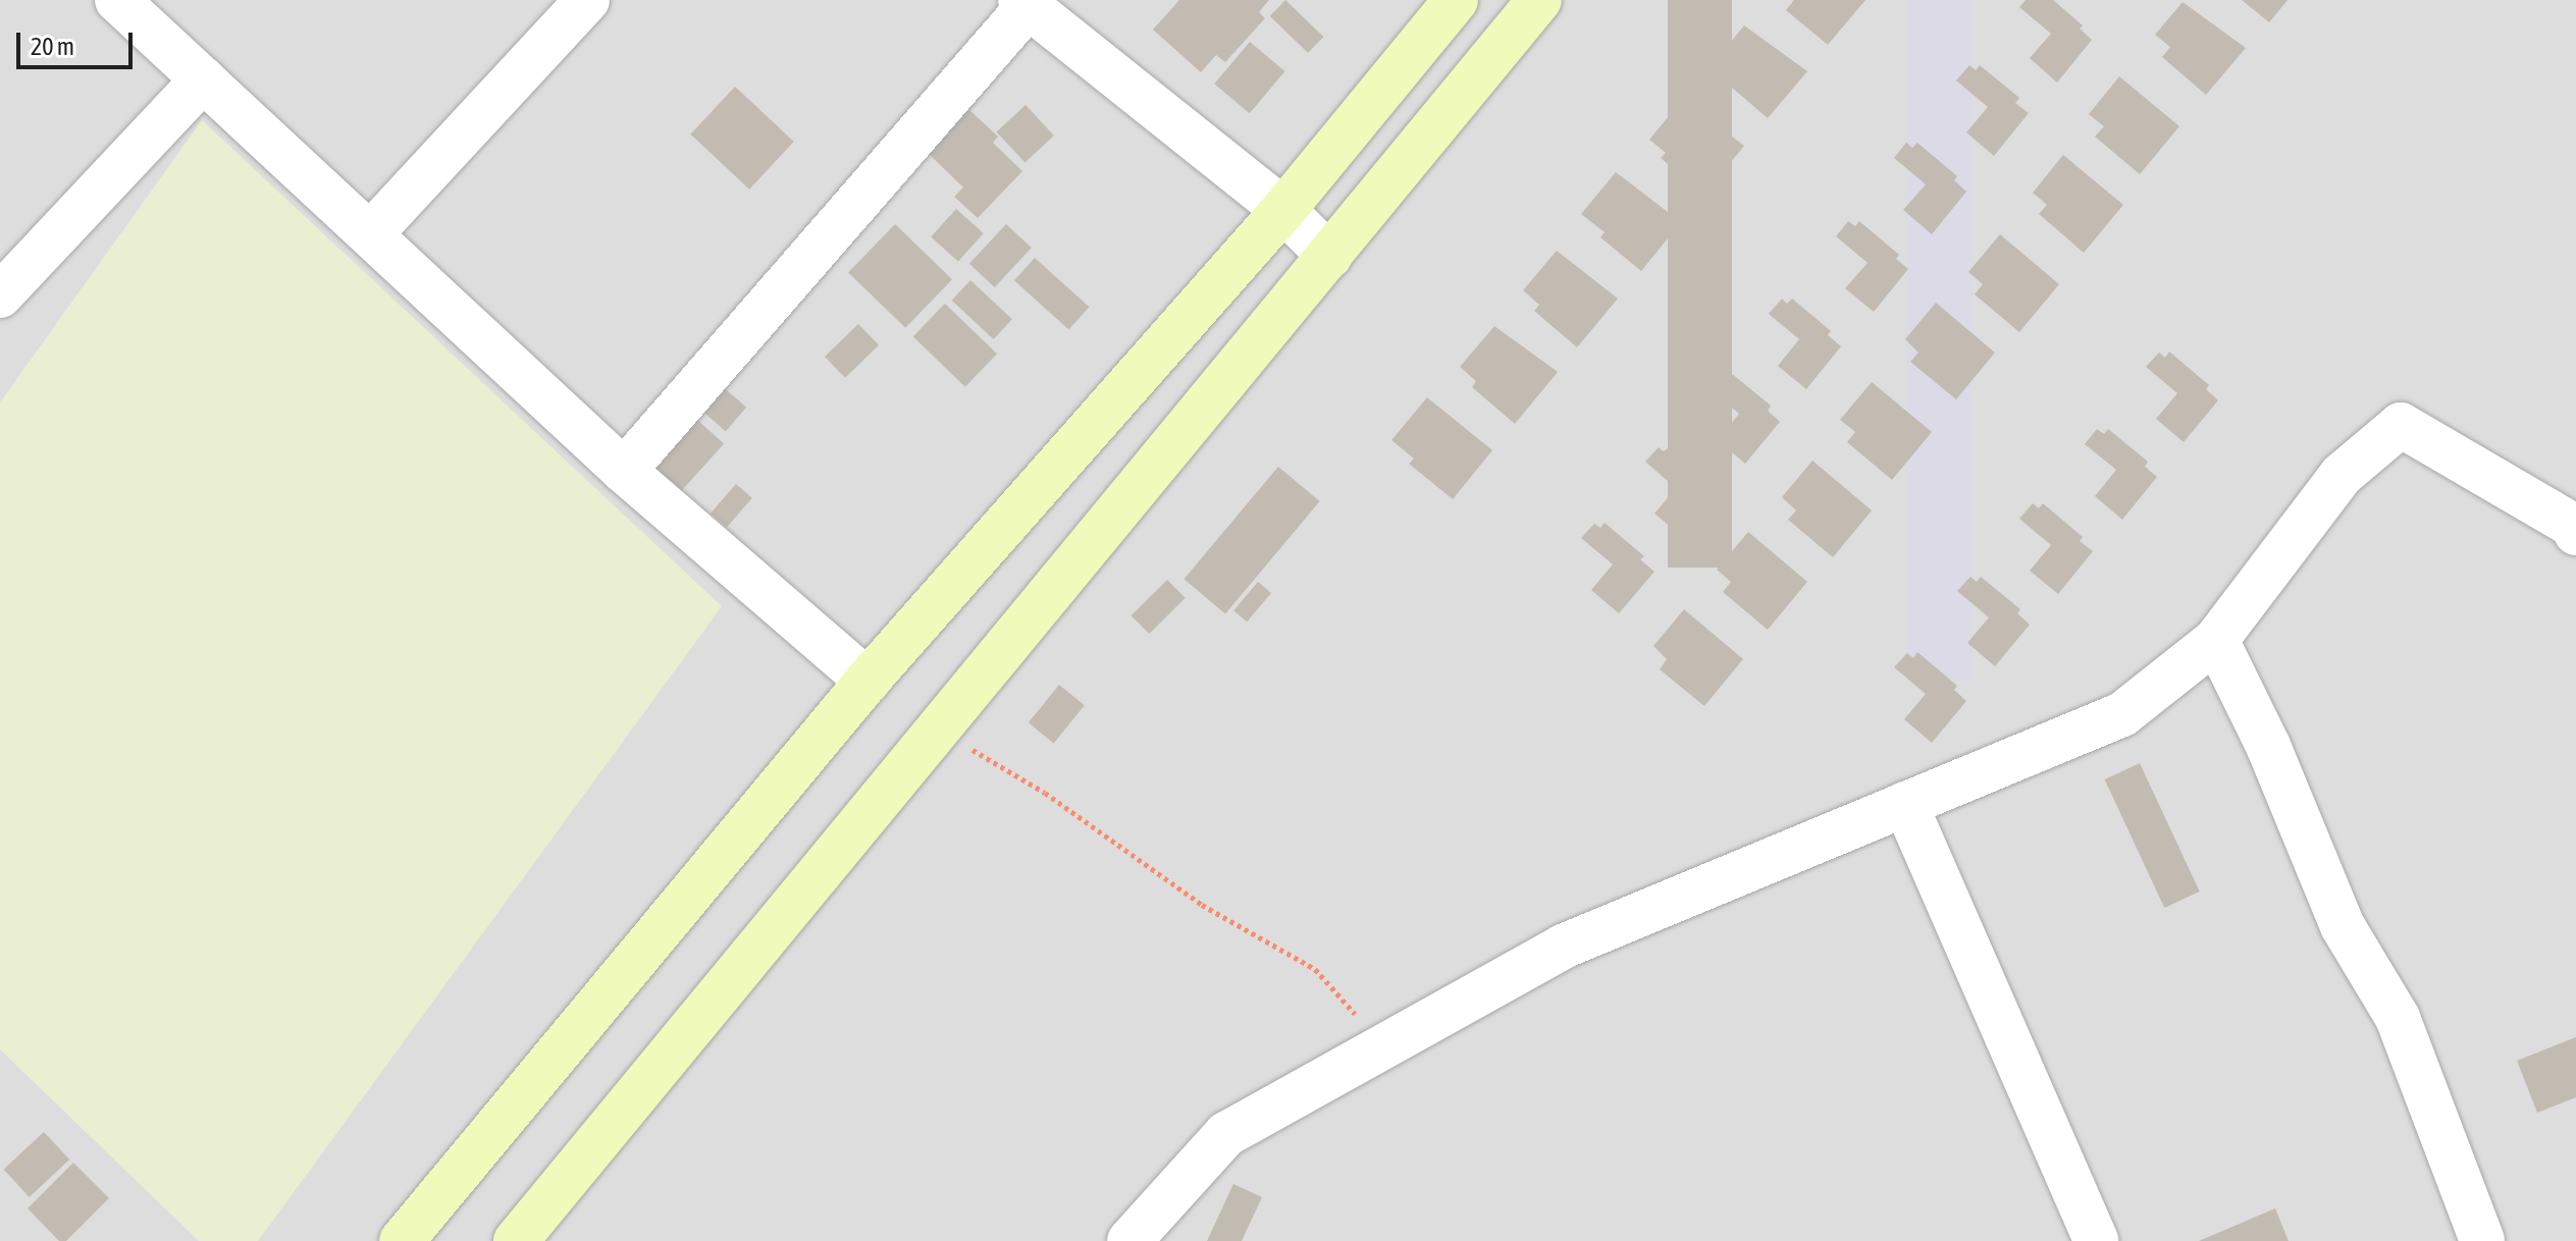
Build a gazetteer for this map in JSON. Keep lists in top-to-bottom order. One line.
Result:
{"scale_bar":"20 m"}
